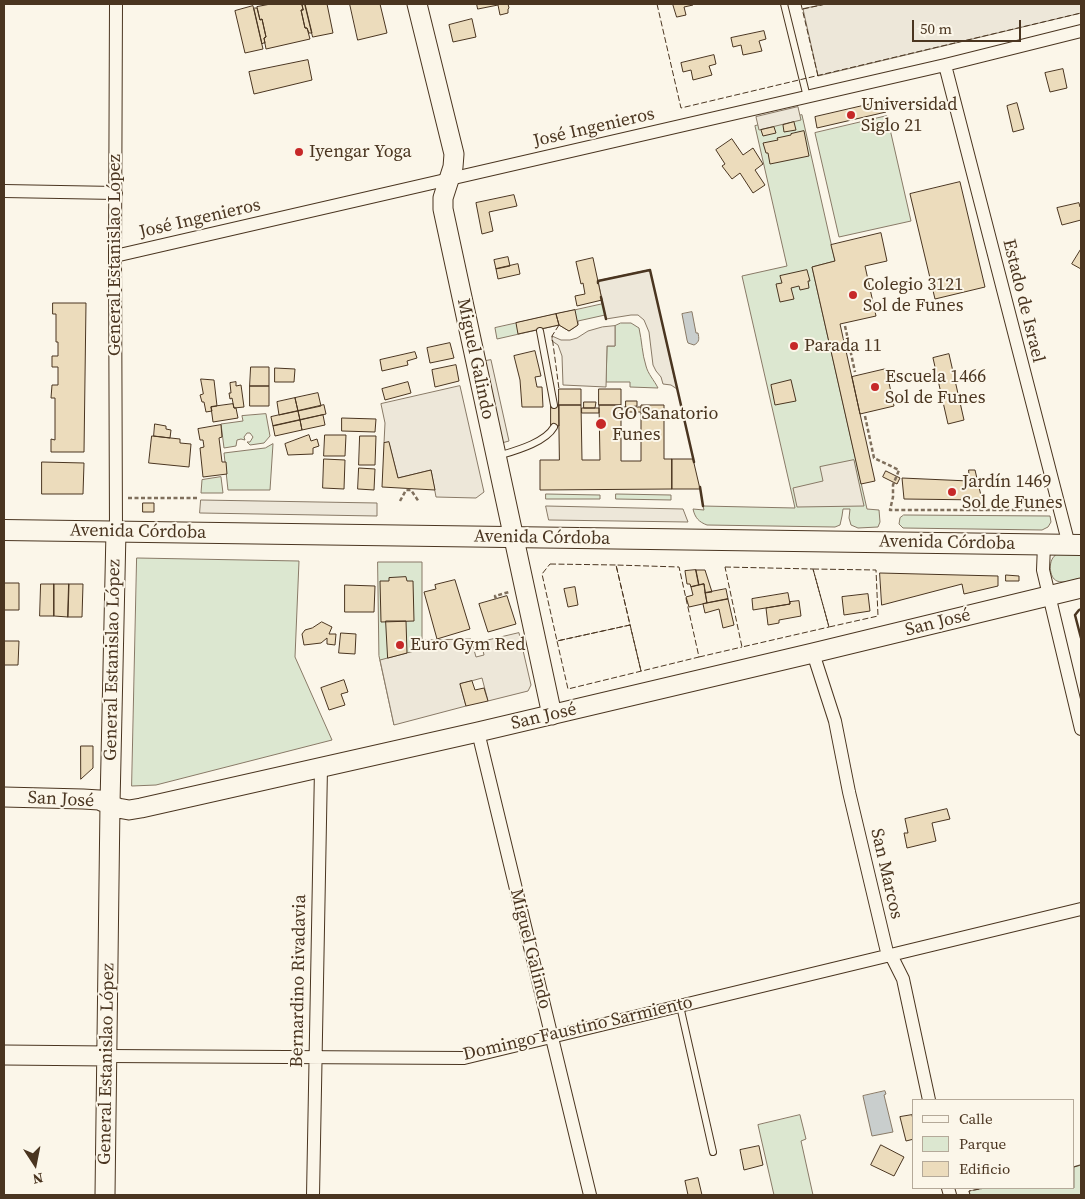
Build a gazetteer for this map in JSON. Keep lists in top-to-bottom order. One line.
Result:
{"streets":{"main road":["Avenida Córdoba"],"street":["José Ingenieros","General Estanislao López","Estado de Israel","Miguel Galindo","San José","San Marcos","Bernardino Rivadavia","Domingo Faustino Sarmiento"]},"crossings":[["José Ingenieros","General Estanislao López"],["José Ingenieros","Estado de Israel"],["José Ingenieros","Miguel Galindo"],["General Estanislao López","Avenida Córdoba"],["General Estanislao López","San José"],["General Estanislao López","Domingo Faustino Sarmiento"],["Estado de Israel","Avenida Córdoba"],["Miguel Galindo","Avenida Córdoba"],["Miguel Galindo","San José"],["Miguel Galindo","Domingo Faustino Sarmiento"],["San José","San Marcos"],["San José","Bernardino Rivadavia"],["San Marcos","Domingo Faustino Sarmiento"],["Bernardino Rivadavia","Domingo Faustino Sarmiento"]],"places":["Universidad Siglo 21","Iyengar Yoga","Colegio 3121 Sol de Funes","Parada 11","Escuela 1466 Sol de Funes","GO Sanatorio Funes","Jardín 1469 Sol de Funes","Euro Gym Red"],"legend":["Calle","Parque","Edificio"],"scale_bar":"50 m","north":"bottom"}
